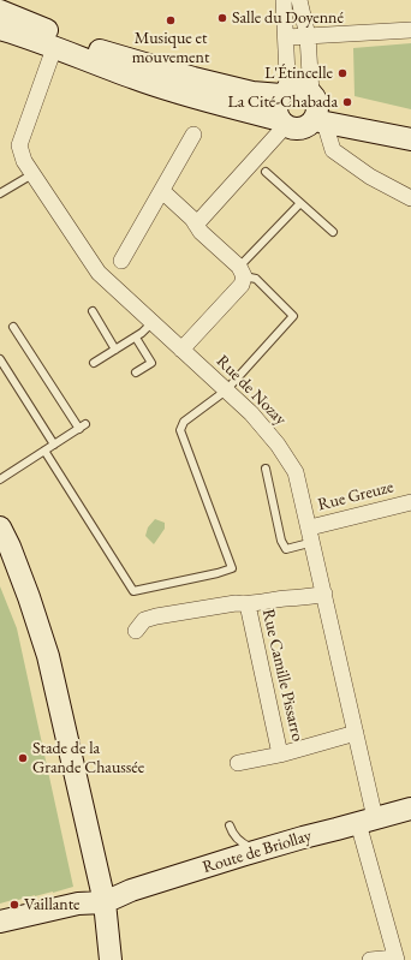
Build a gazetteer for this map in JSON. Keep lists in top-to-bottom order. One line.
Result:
{"streets":{"main road":["Route de Briollay"],"street":["Rue de Nozay","Rue Greuze","Rue Camille Pissarro"]},"crossings":[["Rue de Nozay","Rue Greuze"],["Rue de Nozay","Rue Camille Pissarro"],["Rue de Nozay","Route de Briollay"]],"places":["Salle du Doyenné","Musique et mouvement","L'Étincelle","La Cité-Chabada","Stade de la Grande Chaussée","Vaillante"]}
